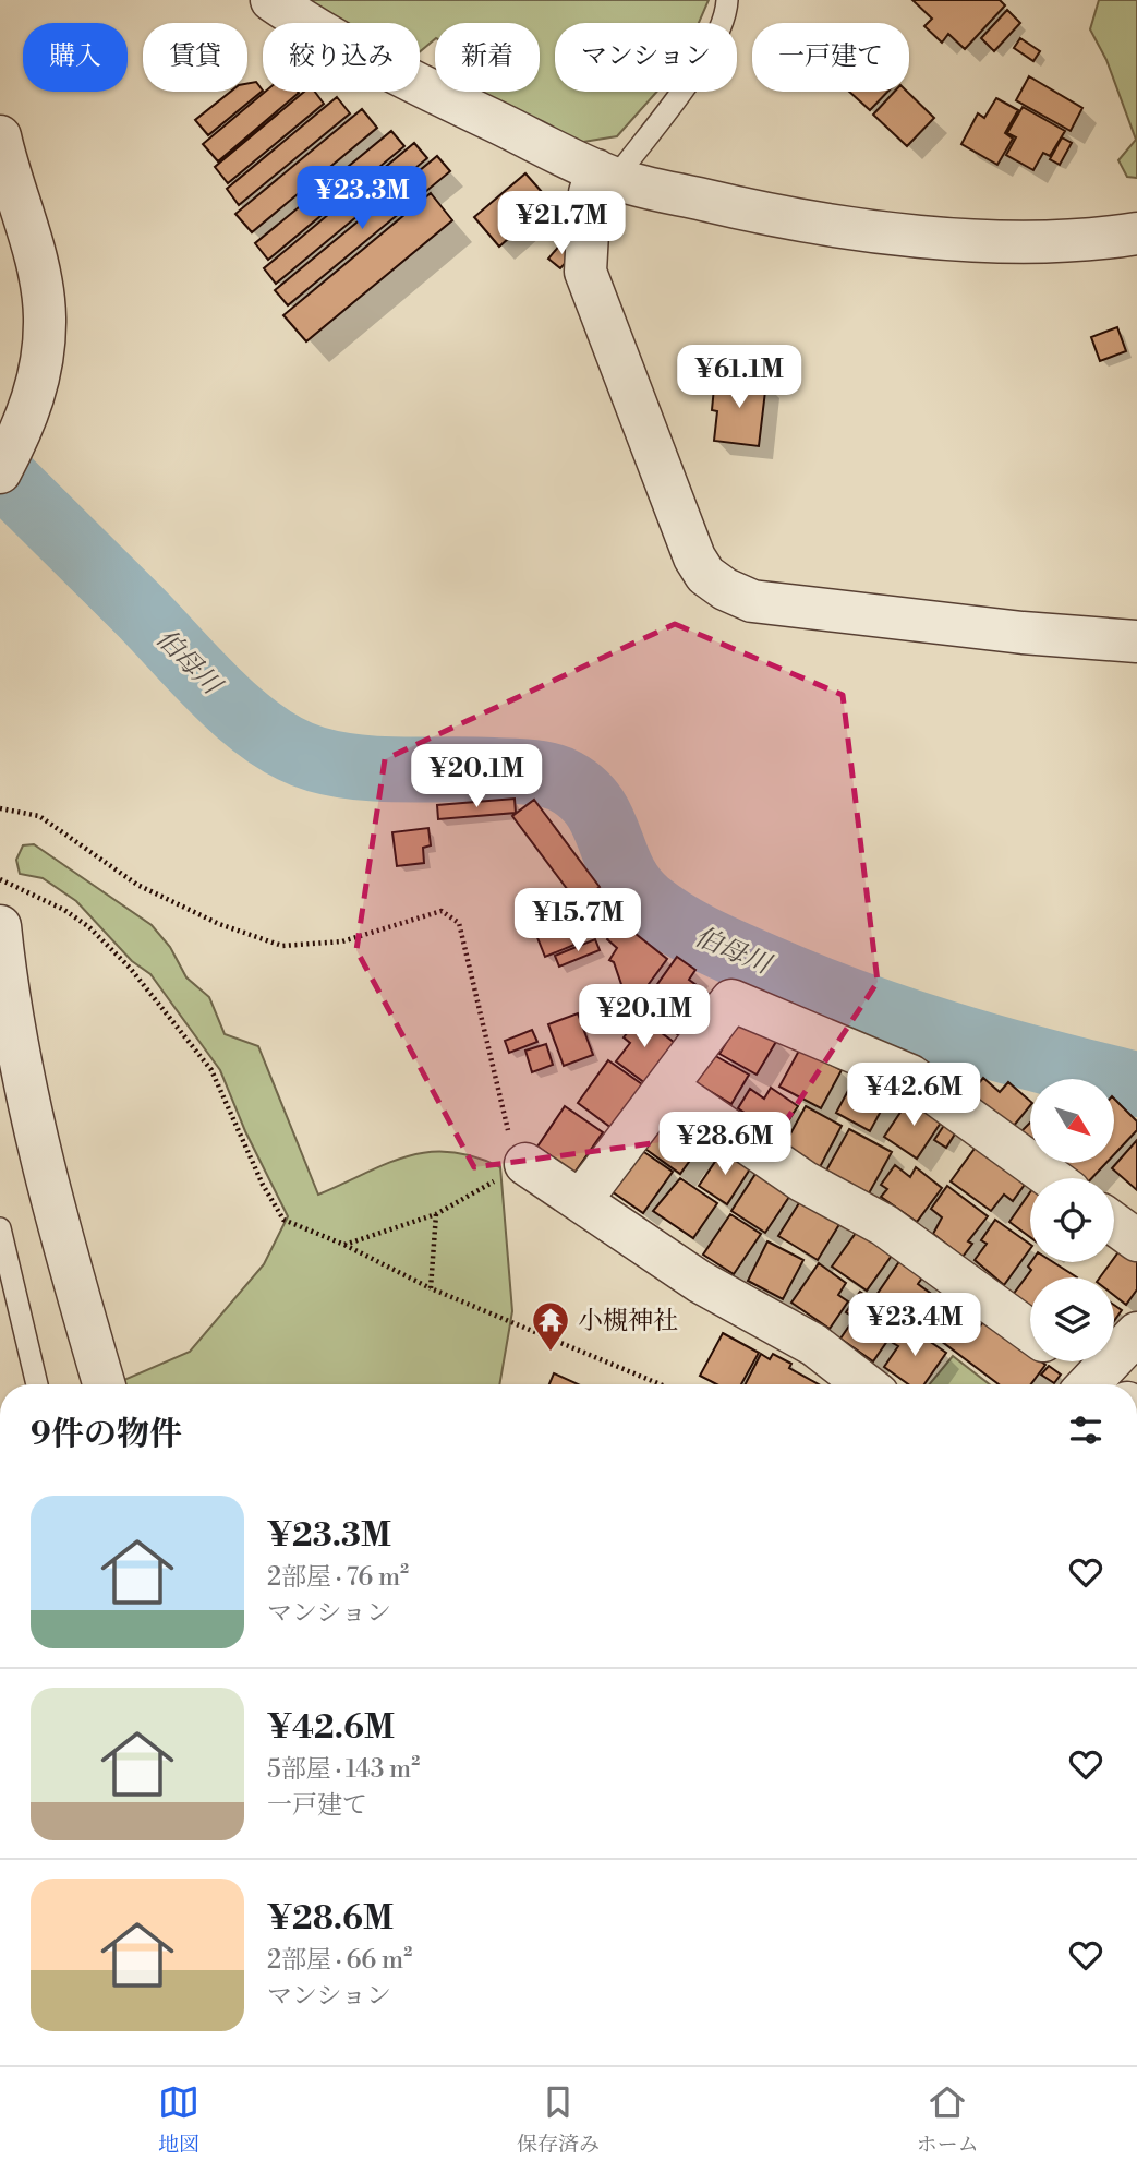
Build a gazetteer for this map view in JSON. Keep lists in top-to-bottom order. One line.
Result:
{"water":["伯母川"],"places":{"temple":["小槻神社"]},"north":"bottom right","page":{"chip":["購入","賃貸","絞り込み","新着","マンション","一戸建て"],"price":["¥23.3M","¥21.7M","¥61.1M","¥20.1M","¥15.7M","¥20.1M","¥42.6M","¥28.6M","¥23.4M"],"heading":"9件の物件","list":[{"name":"¥23.3M","note":"2部屋 · 76 m² · マンション"},{"name":"¥42.6M","note":"5部屋 · 143 m² · 一戸建て"},{"name":"¥28.6M","note":"2部屋 · 66 m² · マンション"}],"tabs":["地図","保存済み","ホーム"]}}
